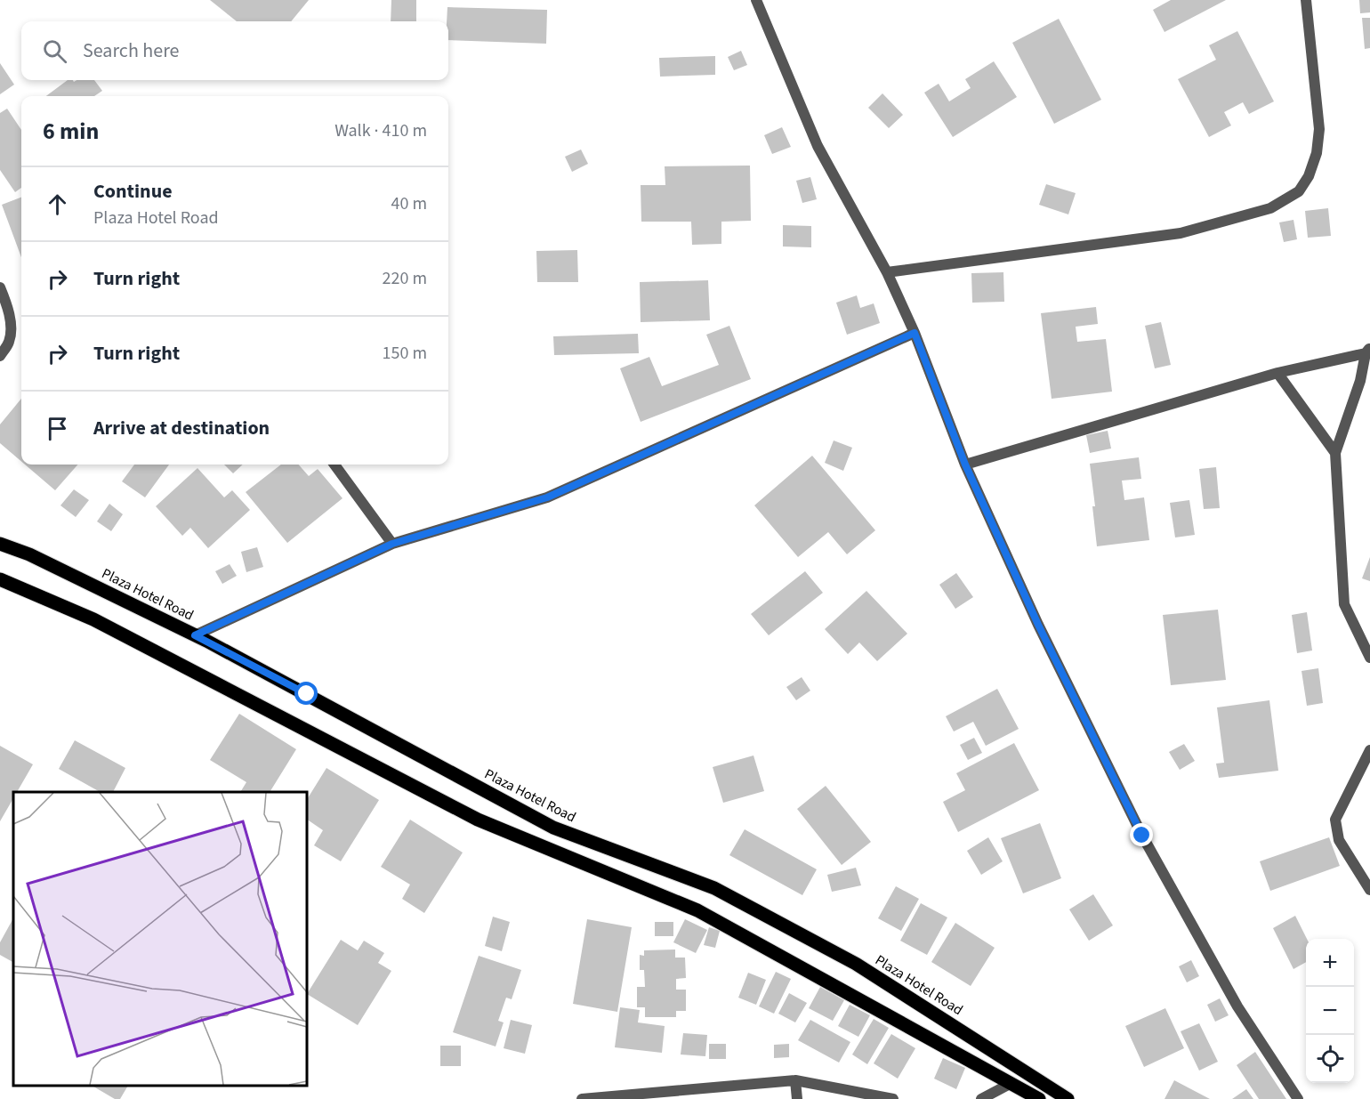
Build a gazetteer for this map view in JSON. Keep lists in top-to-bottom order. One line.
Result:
{"streets":{"main road":["Plaza Hotel Road"]},"page":{"search":"Search here","heading":["6 min","Walk · 410 m"],"list":[["Continue","Plaza Hotel Road","40 m"],["Turn right","220 m"],["Turn right","150 m"],"Arrive at destination"],"map_buttons":["+","−"]}}
